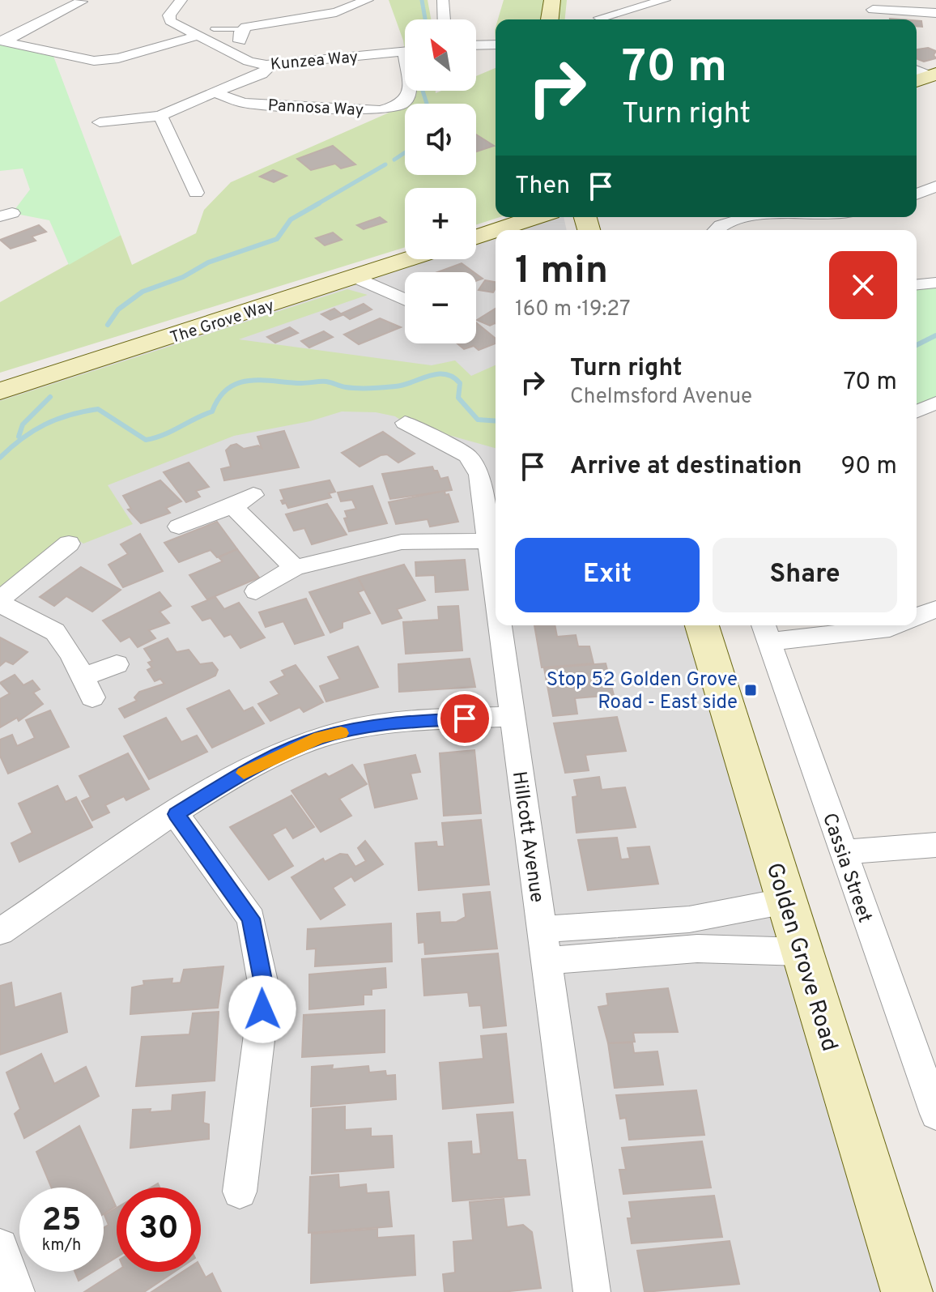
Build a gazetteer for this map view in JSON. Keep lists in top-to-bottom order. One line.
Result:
{"streets":{"main road":["The Grove Way","Golden Grove Road"],"street":["Kunzea Way","Pannosa Way","Hillcott Avenue","Cassia Street"]},"places":{"transit":["Stop 52 Golden Grove Road - East side"]},"north":"top left","page":{"map_buttons":["+","−"],"turn":["70 m","Turn right"],"then":"Then","heading":["1 min","160 m · 19:27"],"list":[{"name":"Turn right","note":"Chelmsford Avenue","value":"70 m"},{"name":"Arrive at destination","value":"90 m"}],"buttons":["Exit","Share"],"speed":"25 km/h","limit":"30"}}
